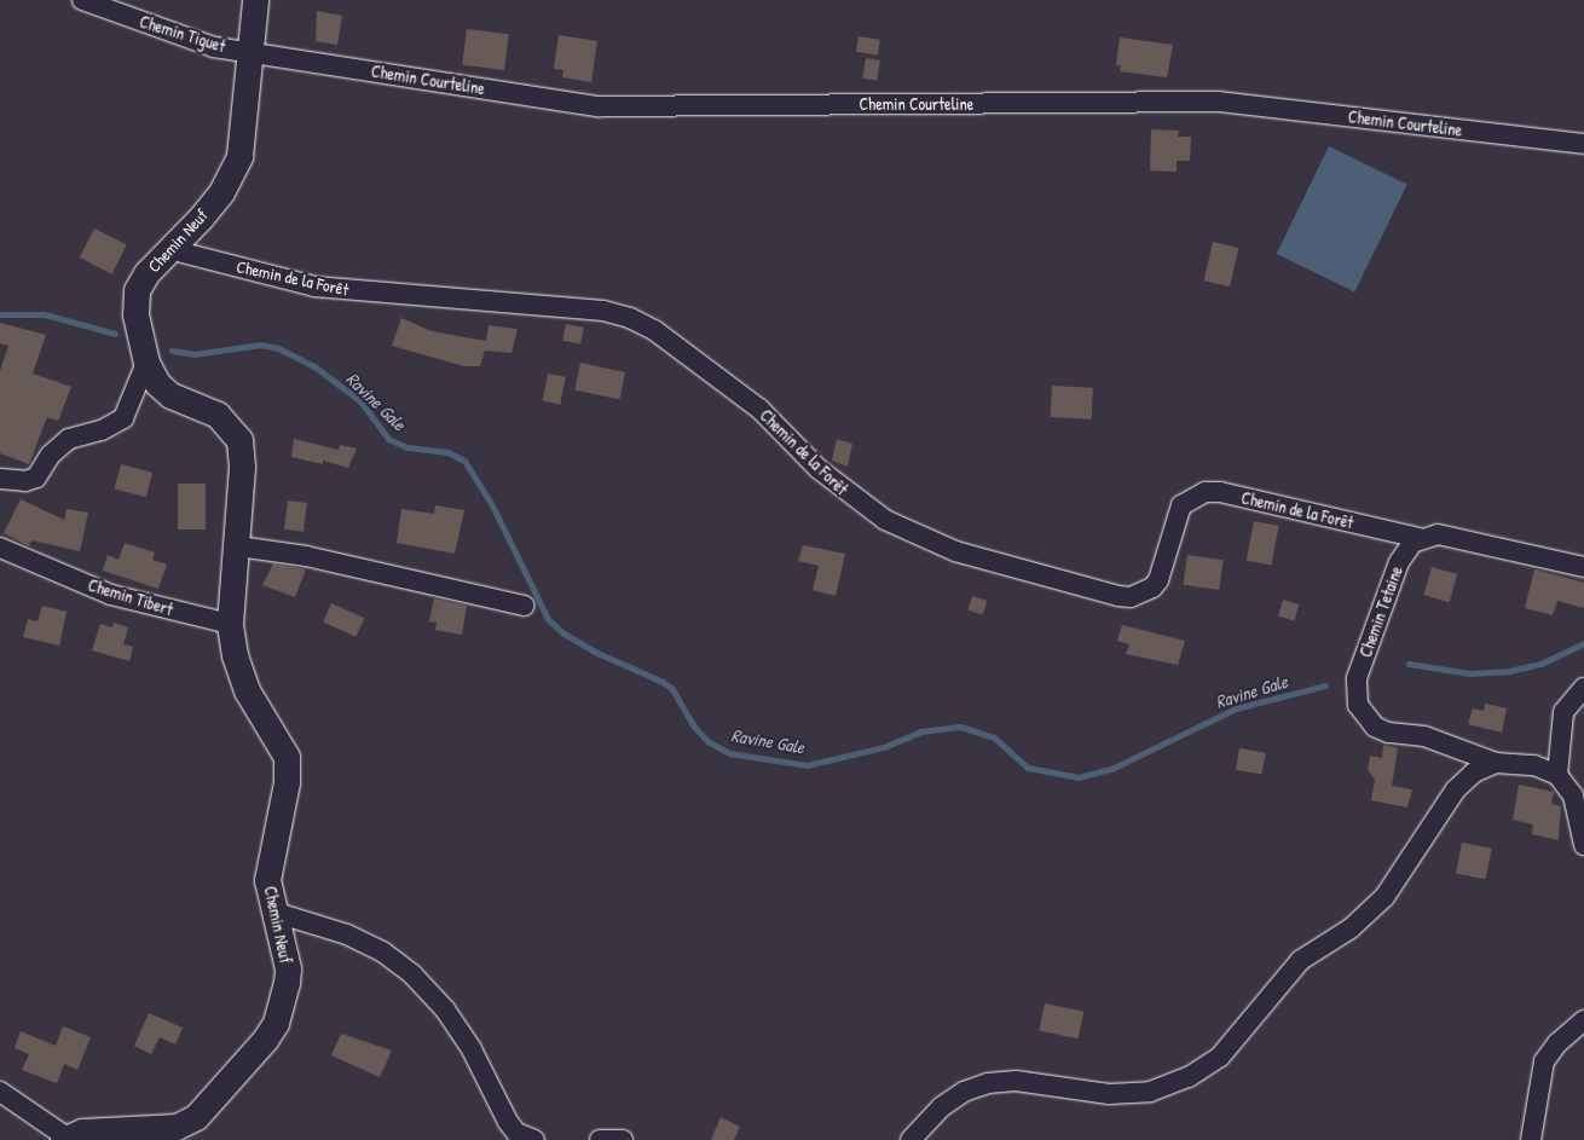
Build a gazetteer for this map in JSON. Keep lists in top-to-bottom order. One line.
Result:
{"streets":{"main road":["Chemin Neuf"],"street":["Chemin Tiguet","Chemin Courteline","Chemin de la Forêt","Chemin Tibert","Chemin Tetaine"]},"crossings":[["Chemin Tiguet","Chemin Courteline"],["Chemin Tiguet","Chemin Neuf"],["Chemin Courteline","Chemin Neuf"],["Chemin Neuf","Chemin de la Forêt"],["Chemin Neuf","Chemin Tibert"],["Chemin de la Forêt","Chemin Tetaine"]],"water":["Ravine Gale"]}
